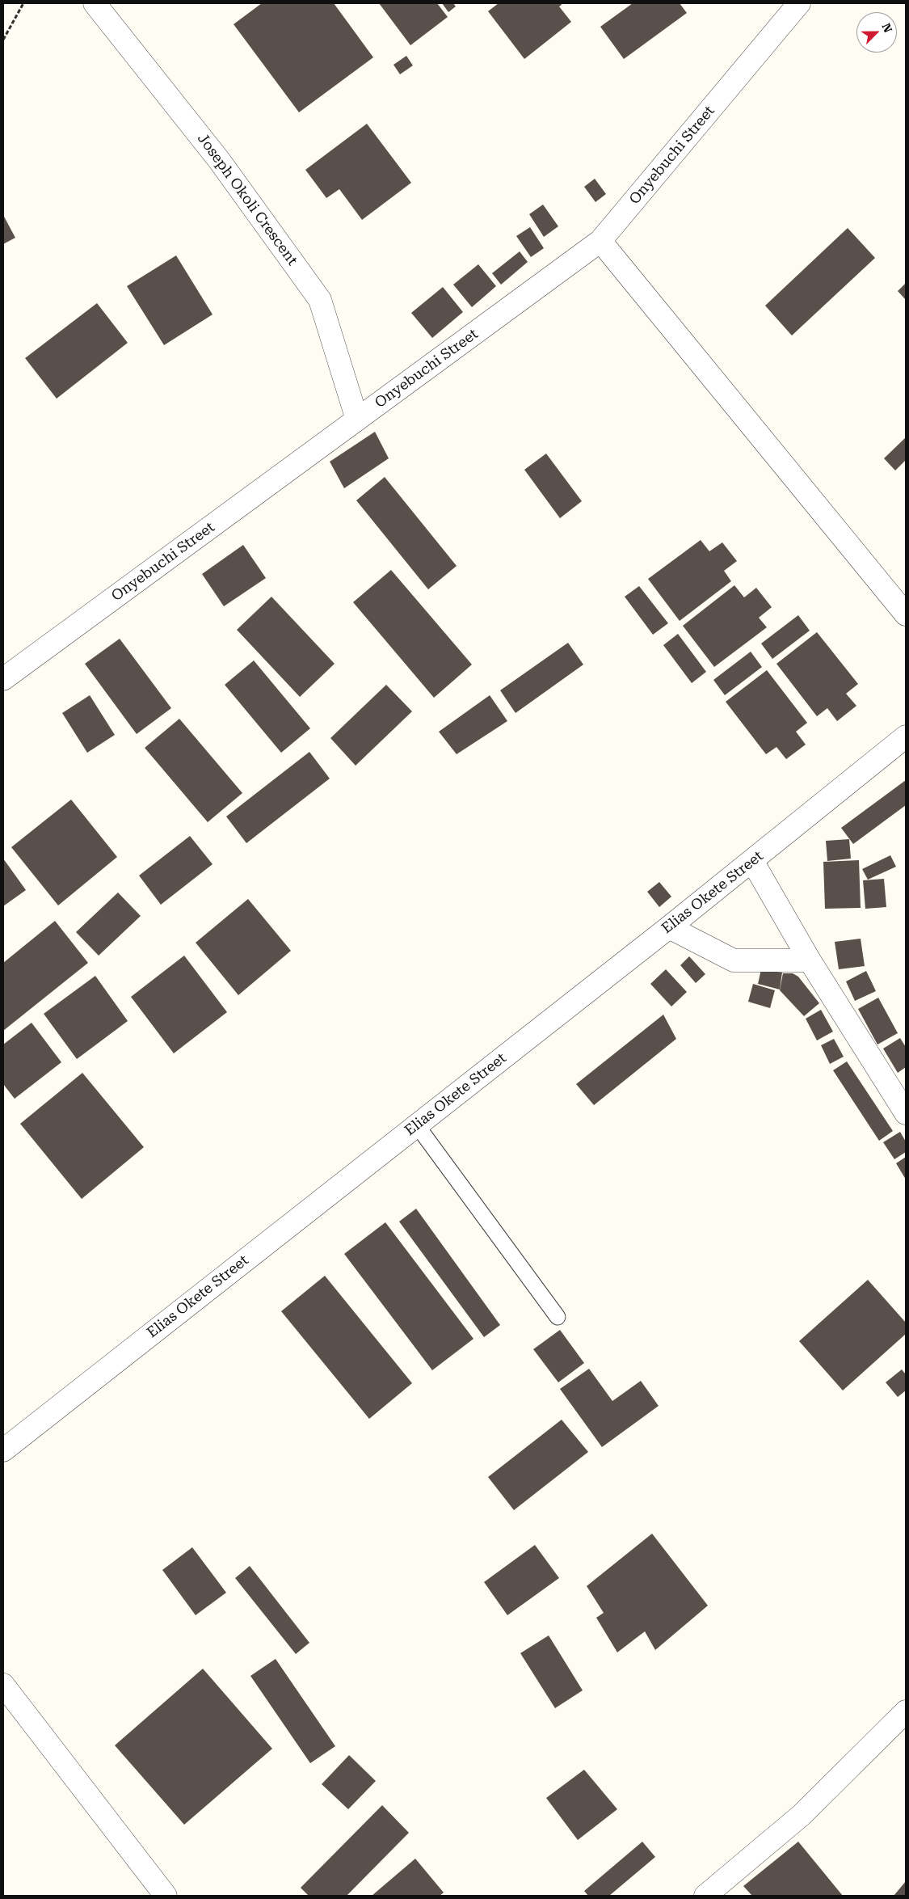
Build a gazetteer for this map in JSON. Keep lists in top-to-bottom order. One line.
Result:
{"streets":{"street":["Onyebuchi Street","Joseph Okoli Crescent","Elias Okete Street"]},"crossings":[["Onyebuchi Street","Joseph Okoli Crescent"]],"north":"top right"}
